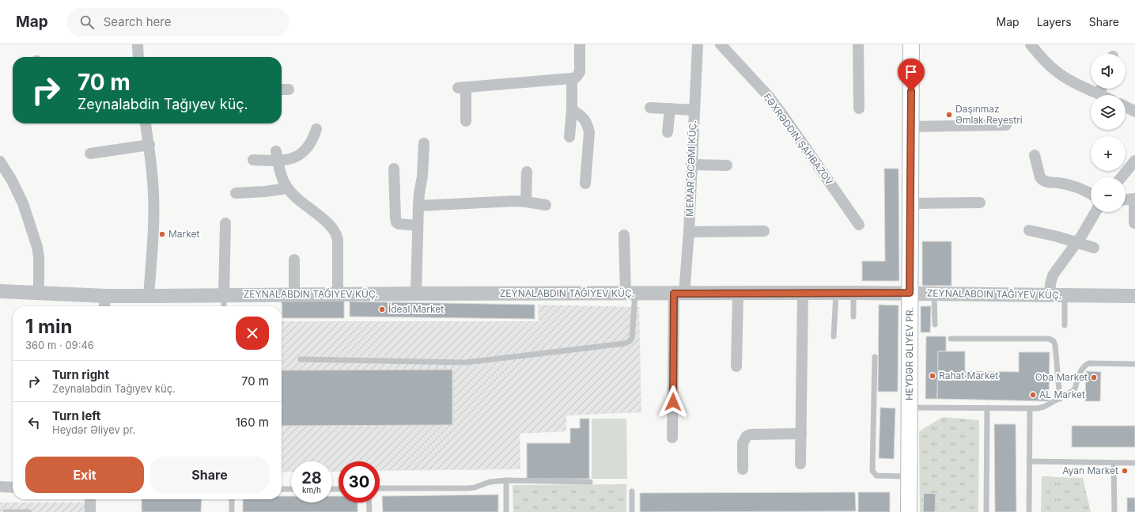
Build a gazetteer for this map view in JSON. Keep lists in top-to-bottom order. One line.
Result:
{"streets":{"main road":["HEYDƏR ƏLIYEV PR."],"street":["FƏXRƏDDIN ŞAHBAZOV","MEMAR ƏCƏMI KÜÇ."]},"places":["Daşınmaz Əmlak Reyestri","Market","İdeal Market","Rahat Market","Oba Market","AL Market","Ayan Market"],"page":{"header":"Map","search":"Search here","nav":["Map","Layers","Share"],"map_buttons":["+","−"],"turn":["70 m","Zeynalabdin Tağıyev küç."],"heading":["1 min","360 m · 09:46"],"list":[{"name":"Turn right","note":"Zeynalabdin Tağıyev küç.","value":"70 m"},{"name":"Turn left","note":"Heydər Əliyev pr.","value":"160 m"}],"buttons":["Exit","Share"],"speed":"28 km/h","limit":"30"}}
